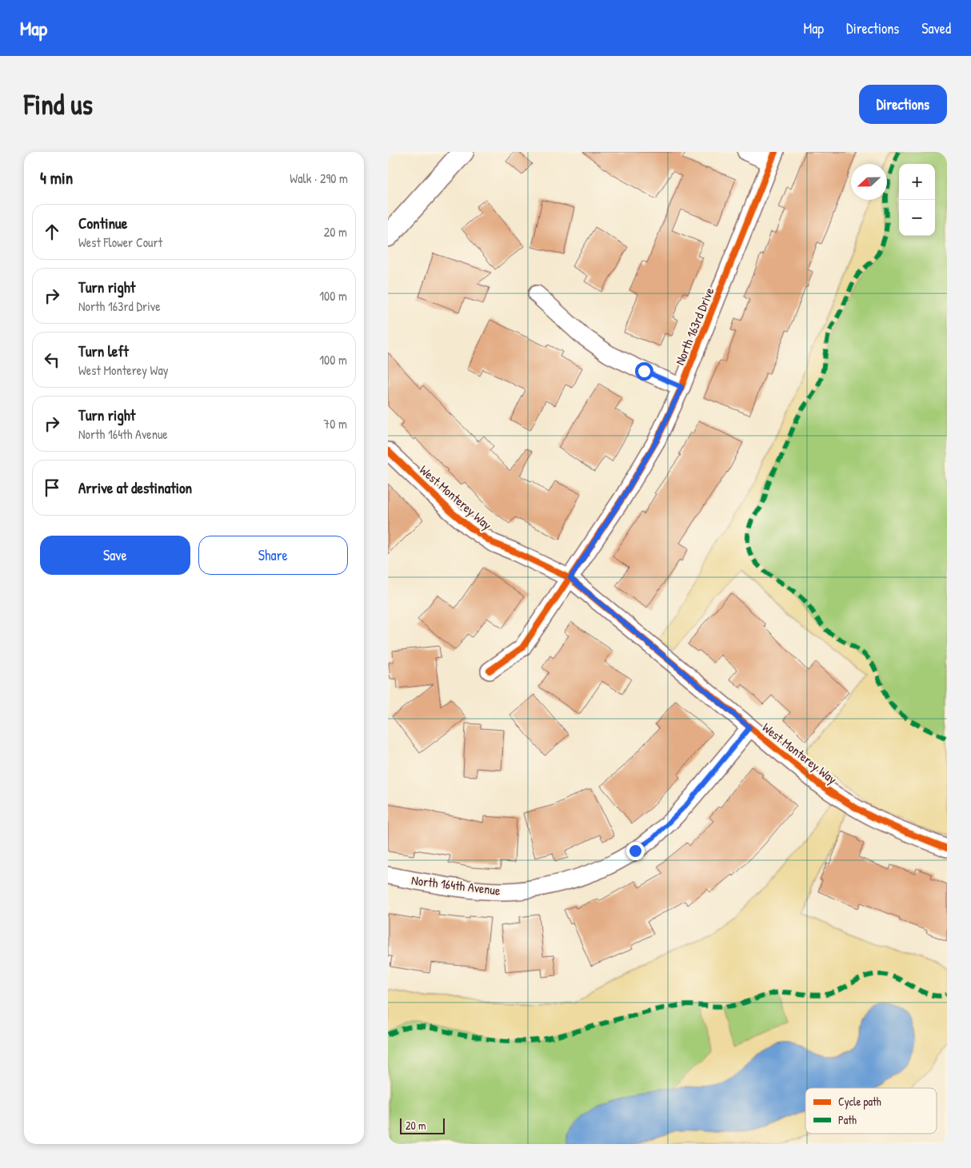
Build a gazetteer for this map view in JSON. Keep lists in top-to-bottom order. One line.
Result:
{"streets":{"street":["North 163rd Drive","West Monterey Way","North 164th Avenue"]},"crossings":[["North 163rd Drive","West Monterey Way"],["West Monterey Way","North 164th Avenue"]],"legend":["Cycle path","Path"],"scale_bar":"20 m","north":"left","page":{"header":"Map","nav":["Map","Directions","Saved"],"buttons":["Directions",["Save","Share"]],"title":"Find us","heading":["4 min","Walk · 290 m"],"map_buttons":["+","−"],"list":[["Continue","West Flower Court","20 m"],["Turn right","North 163rd Drive","100 m"],["Turn left","West Monterey Way","100 m"],["Turn right","North 164th Avenue","70 m"],"Arrive at destination"],"scale":"20 m"}}
